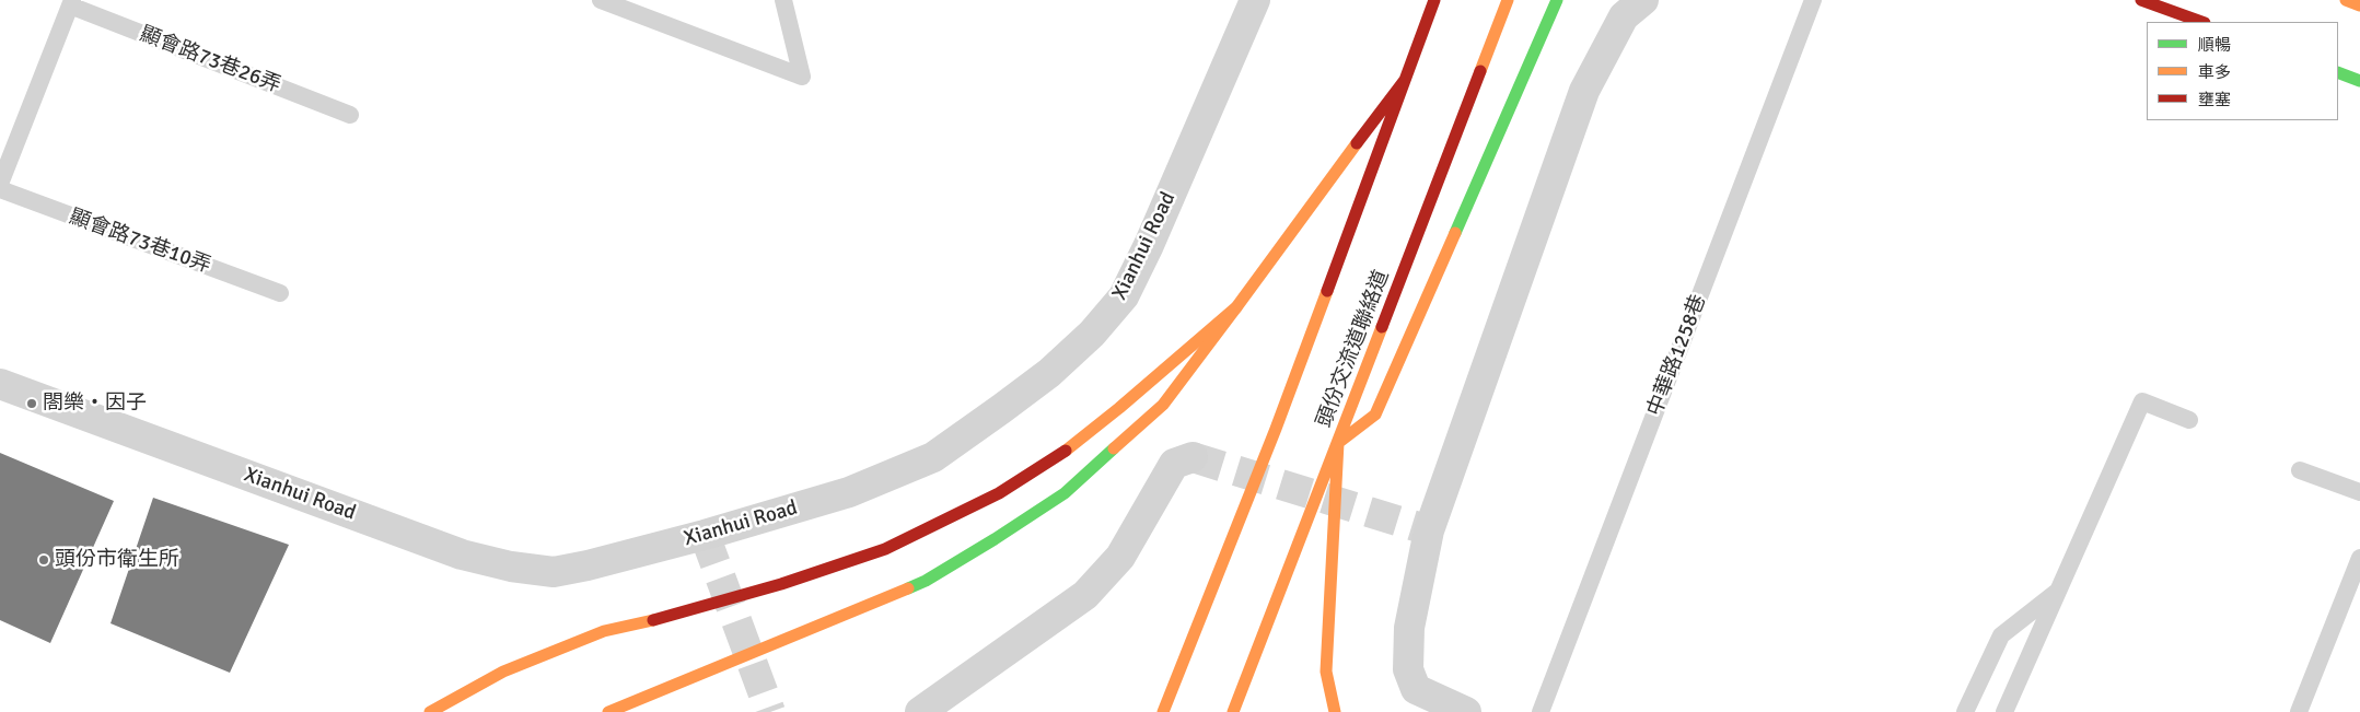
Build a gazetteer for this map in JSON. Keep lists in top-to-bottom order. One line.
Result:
{"streets":{"main road":["頭份交流道聯絡道"],"street":["Xianhui Road"],"lane":["顯會路73巷26弄","顯會路73巷10弄","中華路1258巷"]},"places":["閤樂‧因子","頭份市衛生所"],"legend":["順暢","車多","壅塞"]}
